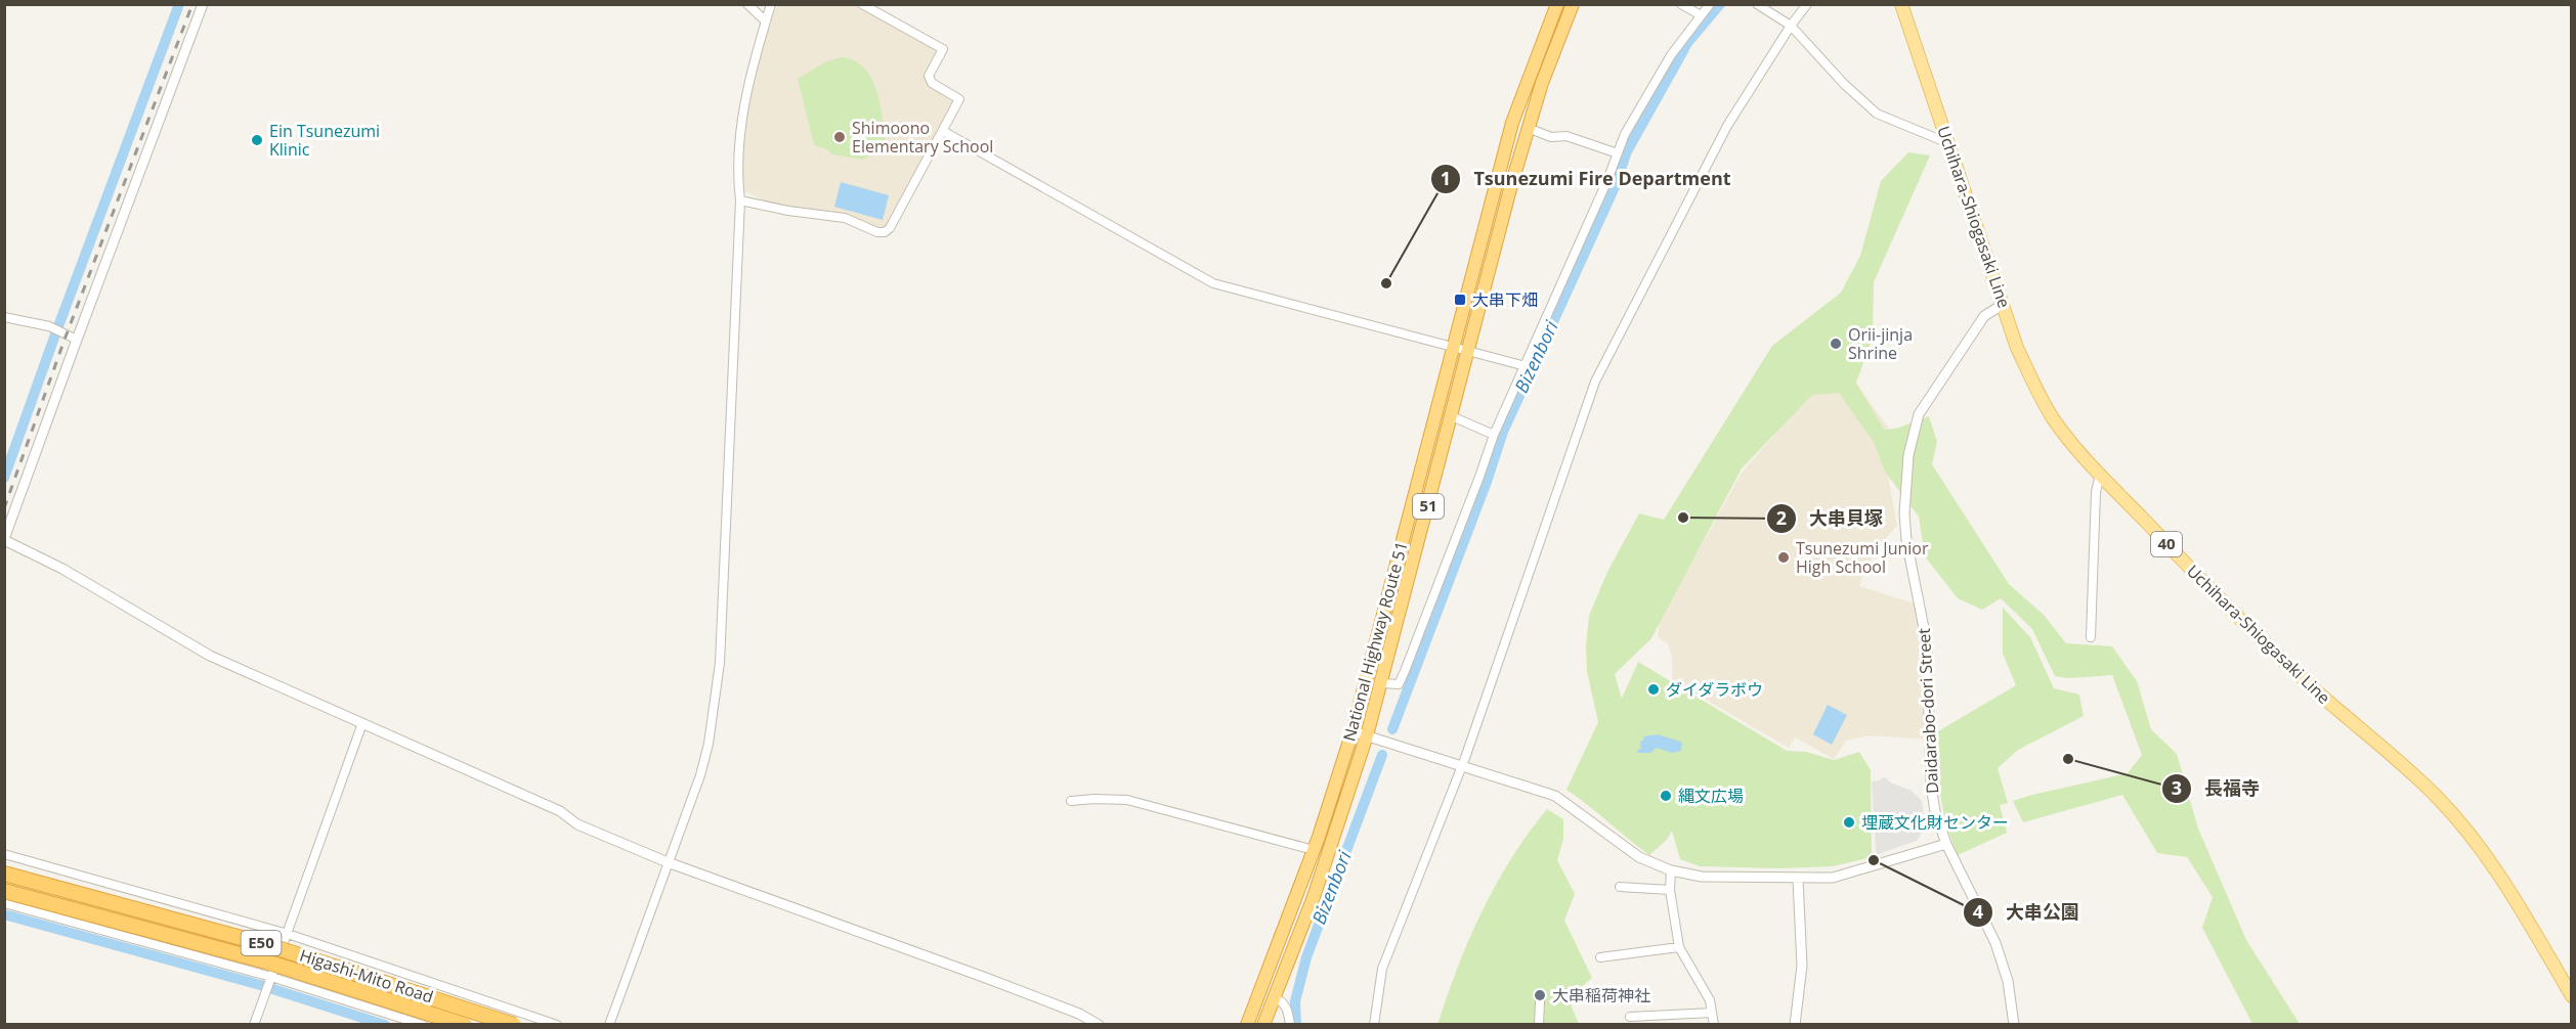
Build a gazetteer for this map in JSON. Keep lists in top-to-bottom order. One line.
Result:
{"streets":{"highway":["51","National Highway Route 51","E50","Higashi-Mito Road"],"main road":["Uchihara-Shiogasaki Line","40"],"street":["Daidarabo-dori Street"]},"crossings":[["Uchihara-Shiogasaki Line","Daidarabo-dori Street"]],"water":["Bizenbori"],"places":{"other":["Shimoono Elementary School","Ein Tsunezumi Klinic","Tsunezumi Fire Department","Orii-jinja Shrine","大串貝塚","Tsunezumi Junior High School","ダイダラボウ","長福寺","縄文広場","埋蔵文化財センター","大串公園","大串稲荷神社"],"transit":["大串下畑"]}}
